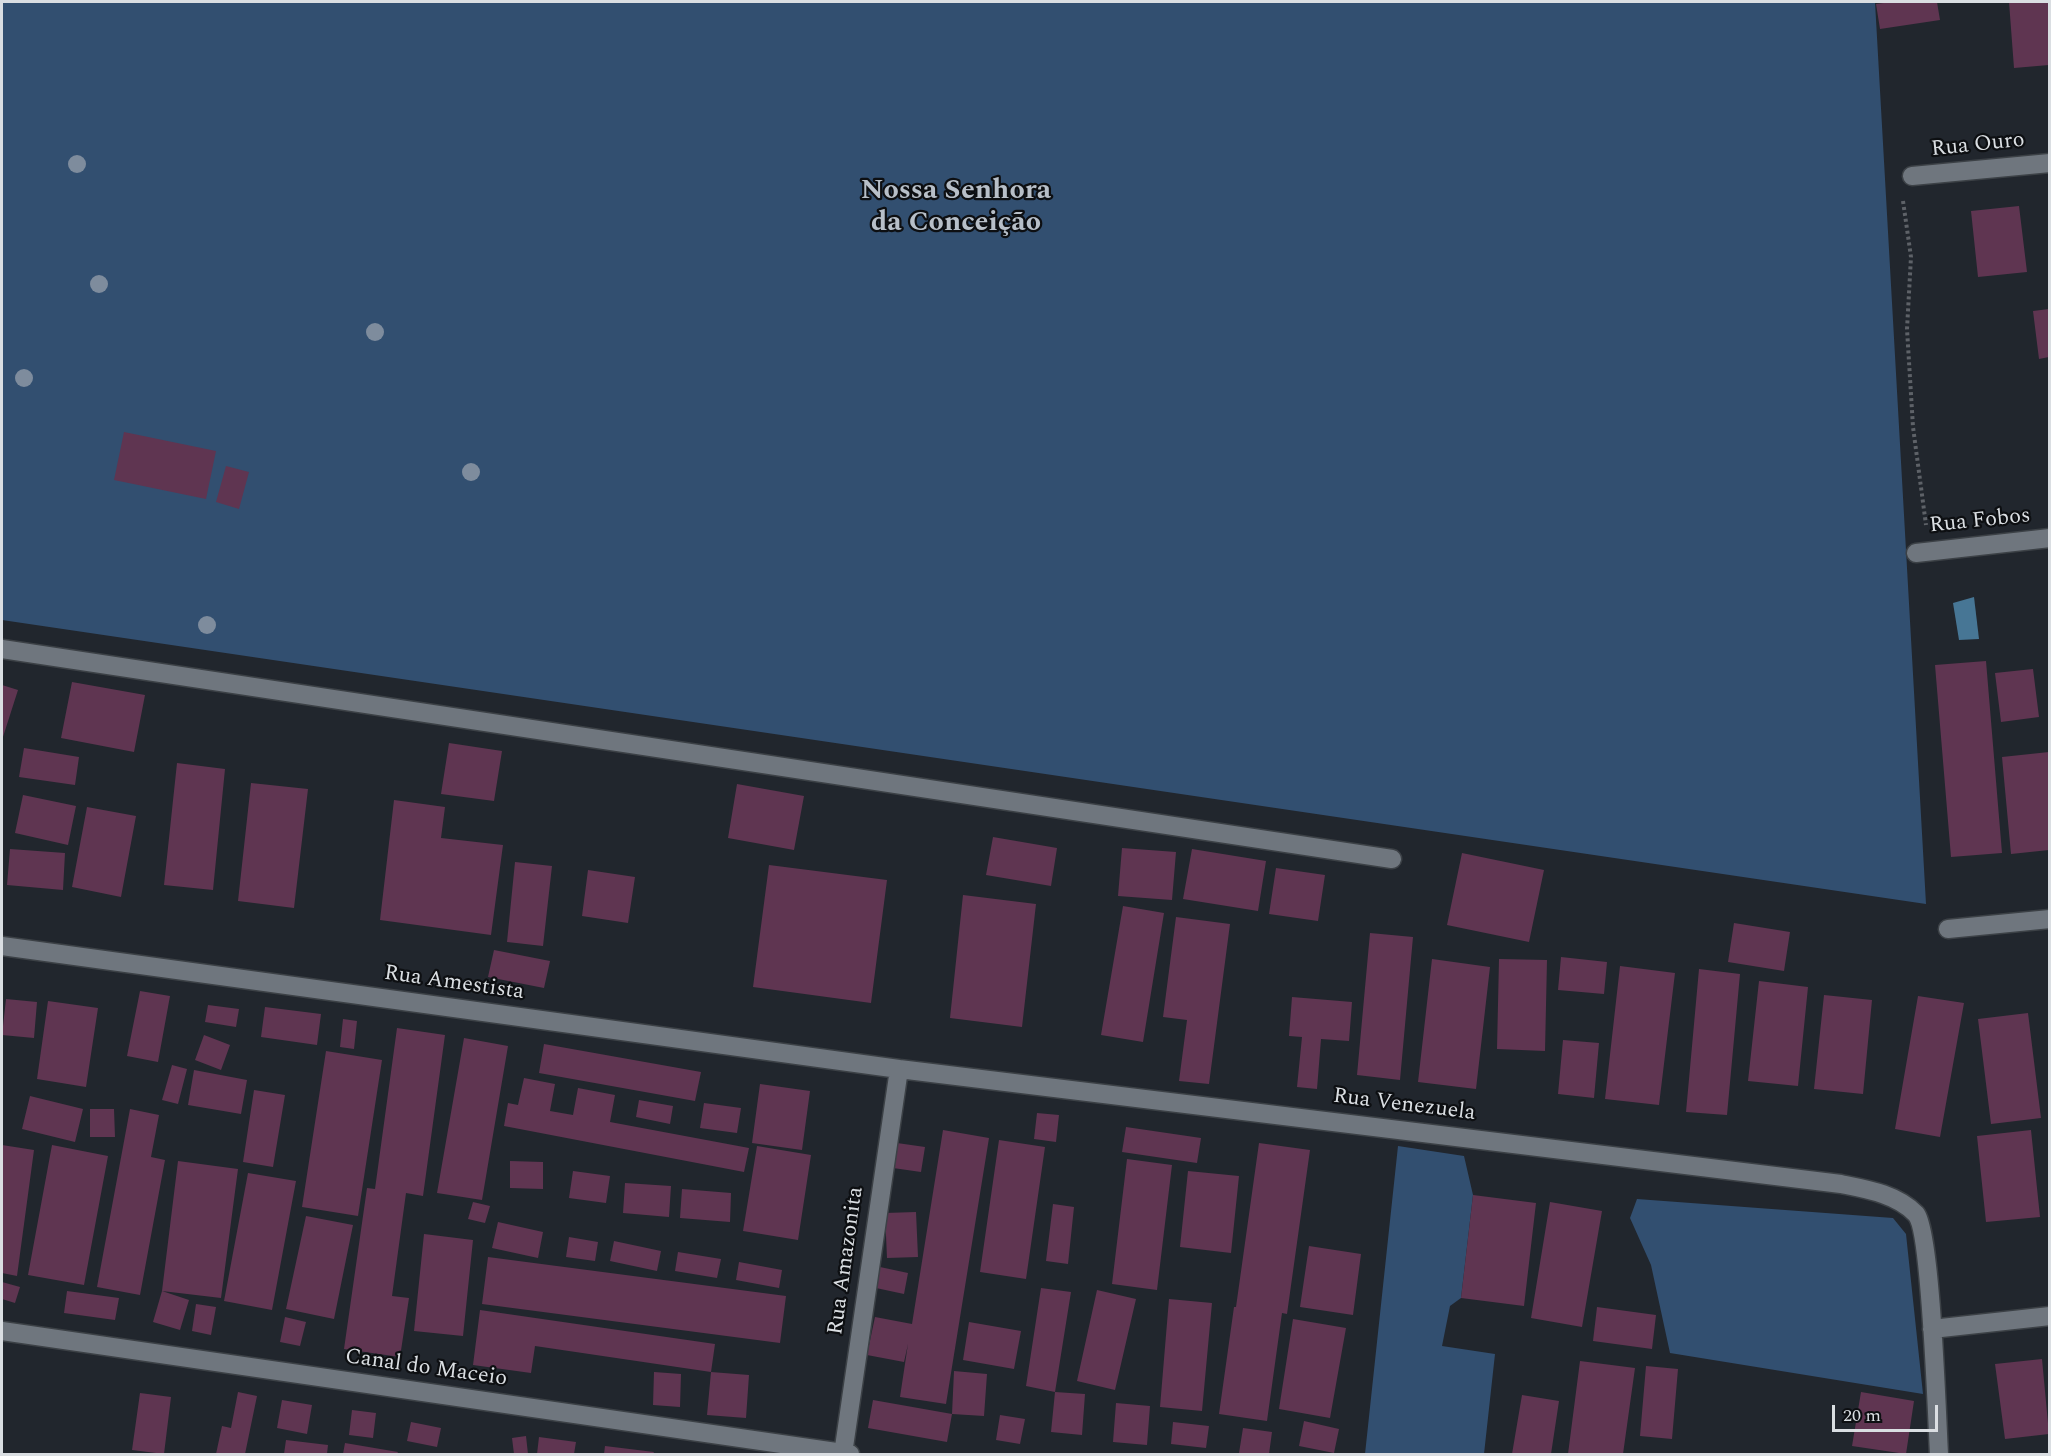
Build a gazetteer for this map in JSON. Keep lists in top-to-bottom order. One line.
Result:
{"streets":{"street":["Rua Ouro","Rua Fobos","Rua Amestista","Rua Venezuela","Rua Amazonita","Canal do Maceio"]},"crossings":[["Rua Amestista","Rua Venezuela"],["Rua Amestista","Rua Amazonita"],["Rua Venezuela","Rua Amazonita"],["Rua Amazonita","Canal do Maceio"]],"districts":["Nossa Senhora da Conceição"],"scale_bar":"20 m"}
